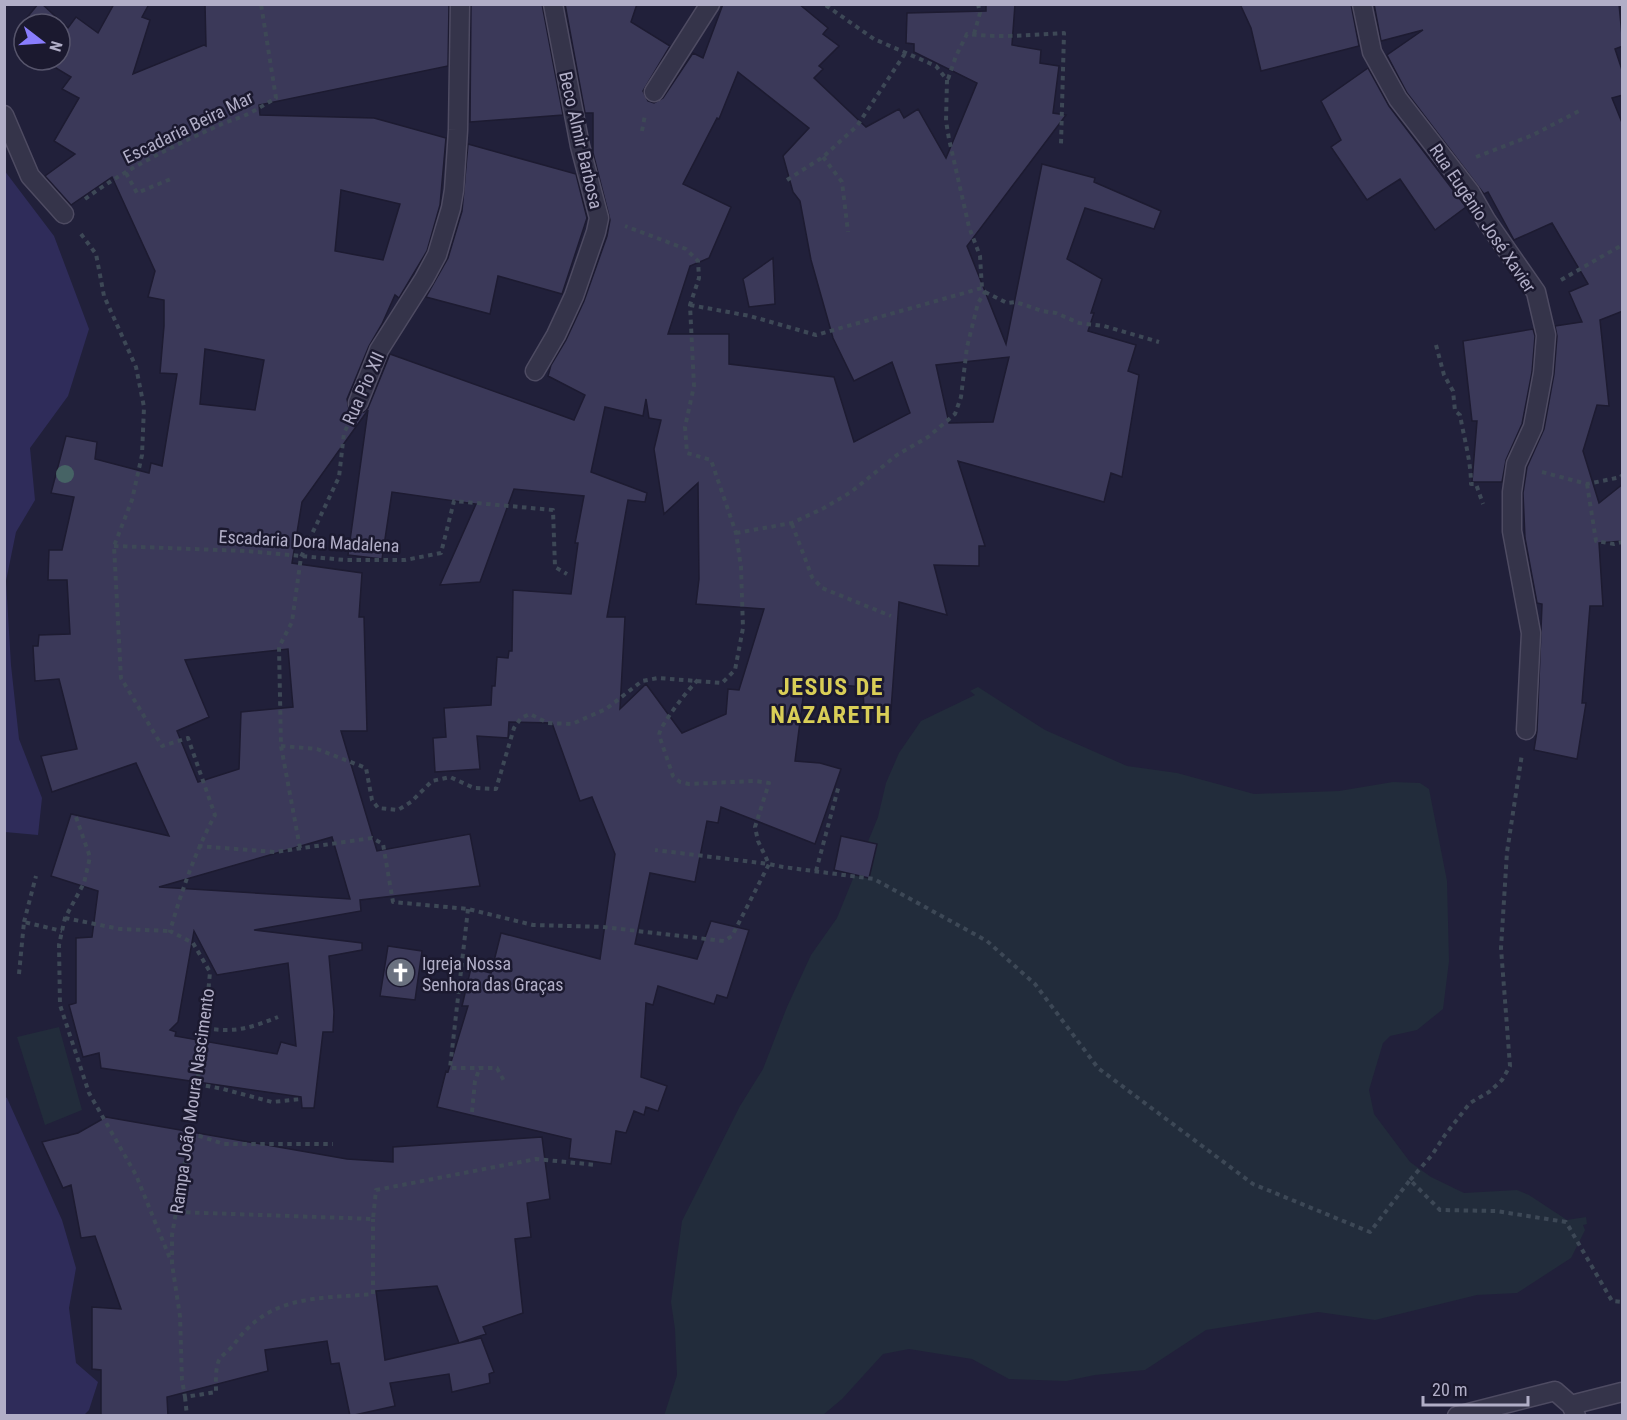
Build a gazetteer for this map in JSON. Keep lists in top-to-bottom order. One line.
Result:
{"streets":{"street":["Beco Almir Barbosa","Rua Eugênio José Xavier","Rua Pio XII"],"path":["Escadaria Beira Mar","Escadaria Dora Madalena","Rampa João Moura Nascimento"]},"crossings":[["Rua Pio XII","Escadaria Dora Madalena"]],"districts":["JESUS DE NAZARETH"],"places":{"church":["Igreja Nossa Senhora das Graças"]},"scale_bar":"20 m","north":"right"}
